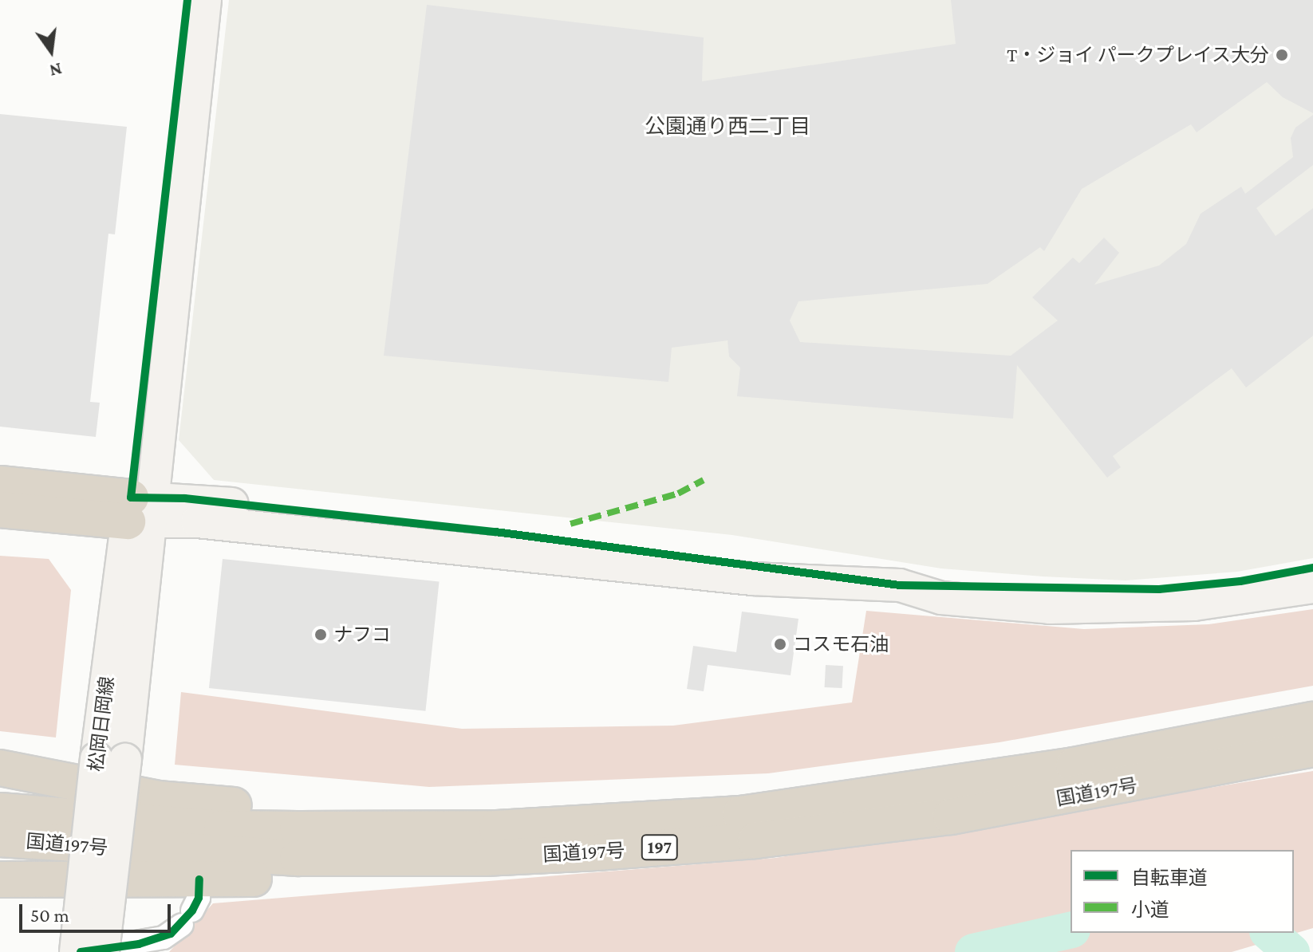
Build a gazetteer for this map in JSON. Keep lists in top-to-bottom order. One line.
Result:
{"streets":{"highway":["国道197号","197"],"street":["松岡日岡線"]},"districts":["公園通り西二丁目"],"places":["T・ジョイ パークプレイス大分","ナフコ","コスモ石油"],"legend":["自転車道","小道"],"scale_bar":"50 m","north":"bottom"}
